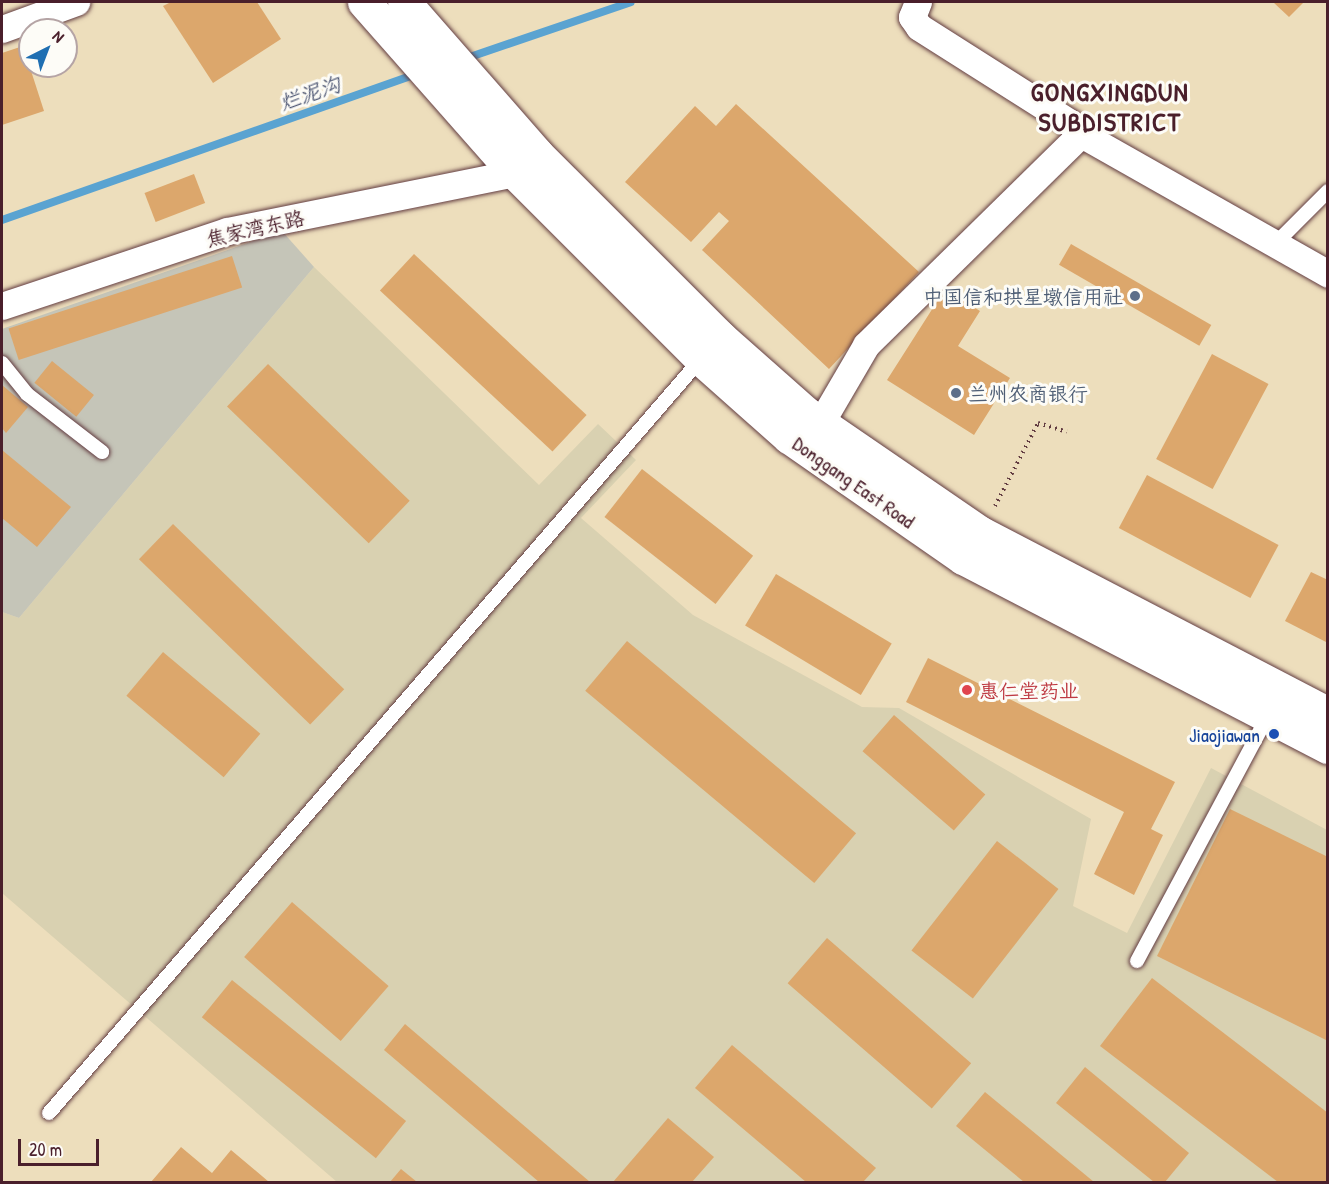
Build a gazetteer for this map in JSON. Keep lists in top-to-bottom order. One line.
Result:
{"streets":{"main road":["Donggang East Road"],"street":["焦家湾东路"]},"crossings":[["焦家湾东路","Donggang East Road"]],"districts":["GONGXINGDUN SUBDISTRICT"],"water":["烂泥沟"],"places":["中国信和拱星墩信用社","兰州农商银行","惠仁堂药业","Jiaojiawan"],"scale_bar":"20 m","north":"top right"}
